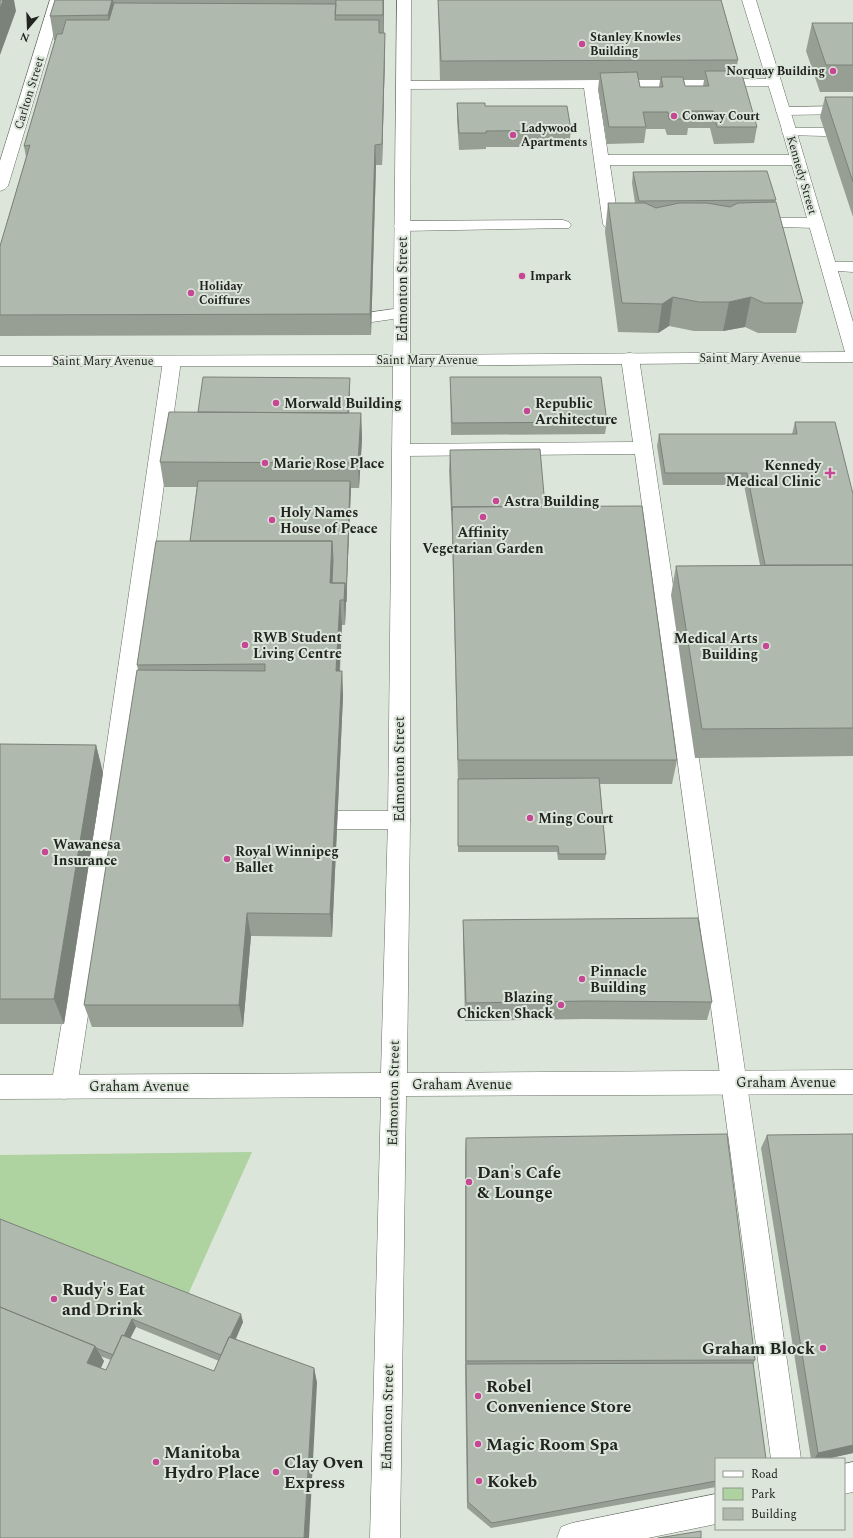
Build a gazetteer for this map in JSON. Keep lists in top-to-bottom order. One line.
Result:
{"streets":{"street":["Carlton Street","Kennedy Street","Edmonton Street","Saint Mary Avenue","Graham Avenue"]},"crossings":[["Edmonton Street","Saint Mary Avenue"],["Edmonton Street","Graham Avenue"]],"places":{"other":["Stanley Knowles Building","Norquay Building","Conway Court","Ladywood Apartments","Impark","Holiday Coiffures","Morwald Building","Republic Architecture","Marie Rose Place","Astra Building","Affinity Vegetarian Garden","Holy Names House of Peace","RWB Student Living Centre","Medical Arts Building","Ming Court","Wawanesa Insurance","Royal Winnipeg Ballet","Pinnacle Building","Blazing Chicken Shack","Dan's Cafe & Lounge","Rudy's Eat and Drink","Graham Block","Robel Convenience Store","Magic Room Spa","Manitoba Hydro Place","Clay Oven Express","Kokeb"],"health":["Kennedy Medical Clinic"]},"legend":["Road","Park","Building"],"north":"bottom"}
